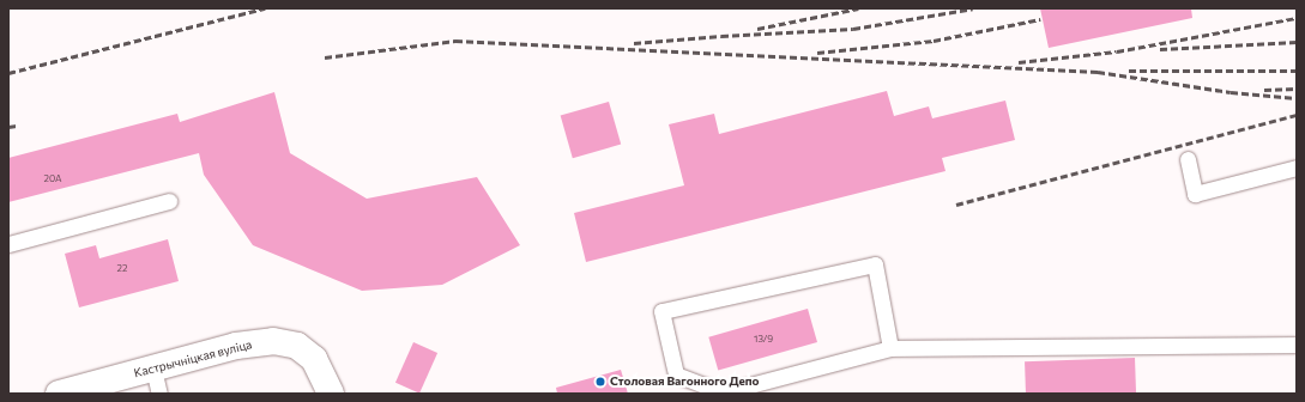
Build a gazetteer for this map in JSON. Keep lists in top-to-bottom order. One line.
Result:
{"streets":{"street":["Кастрычніцкая вуліца"]},"places":["Столовая Вагонного Депо"],"house_numbers":["20А","22","13/9"]}
